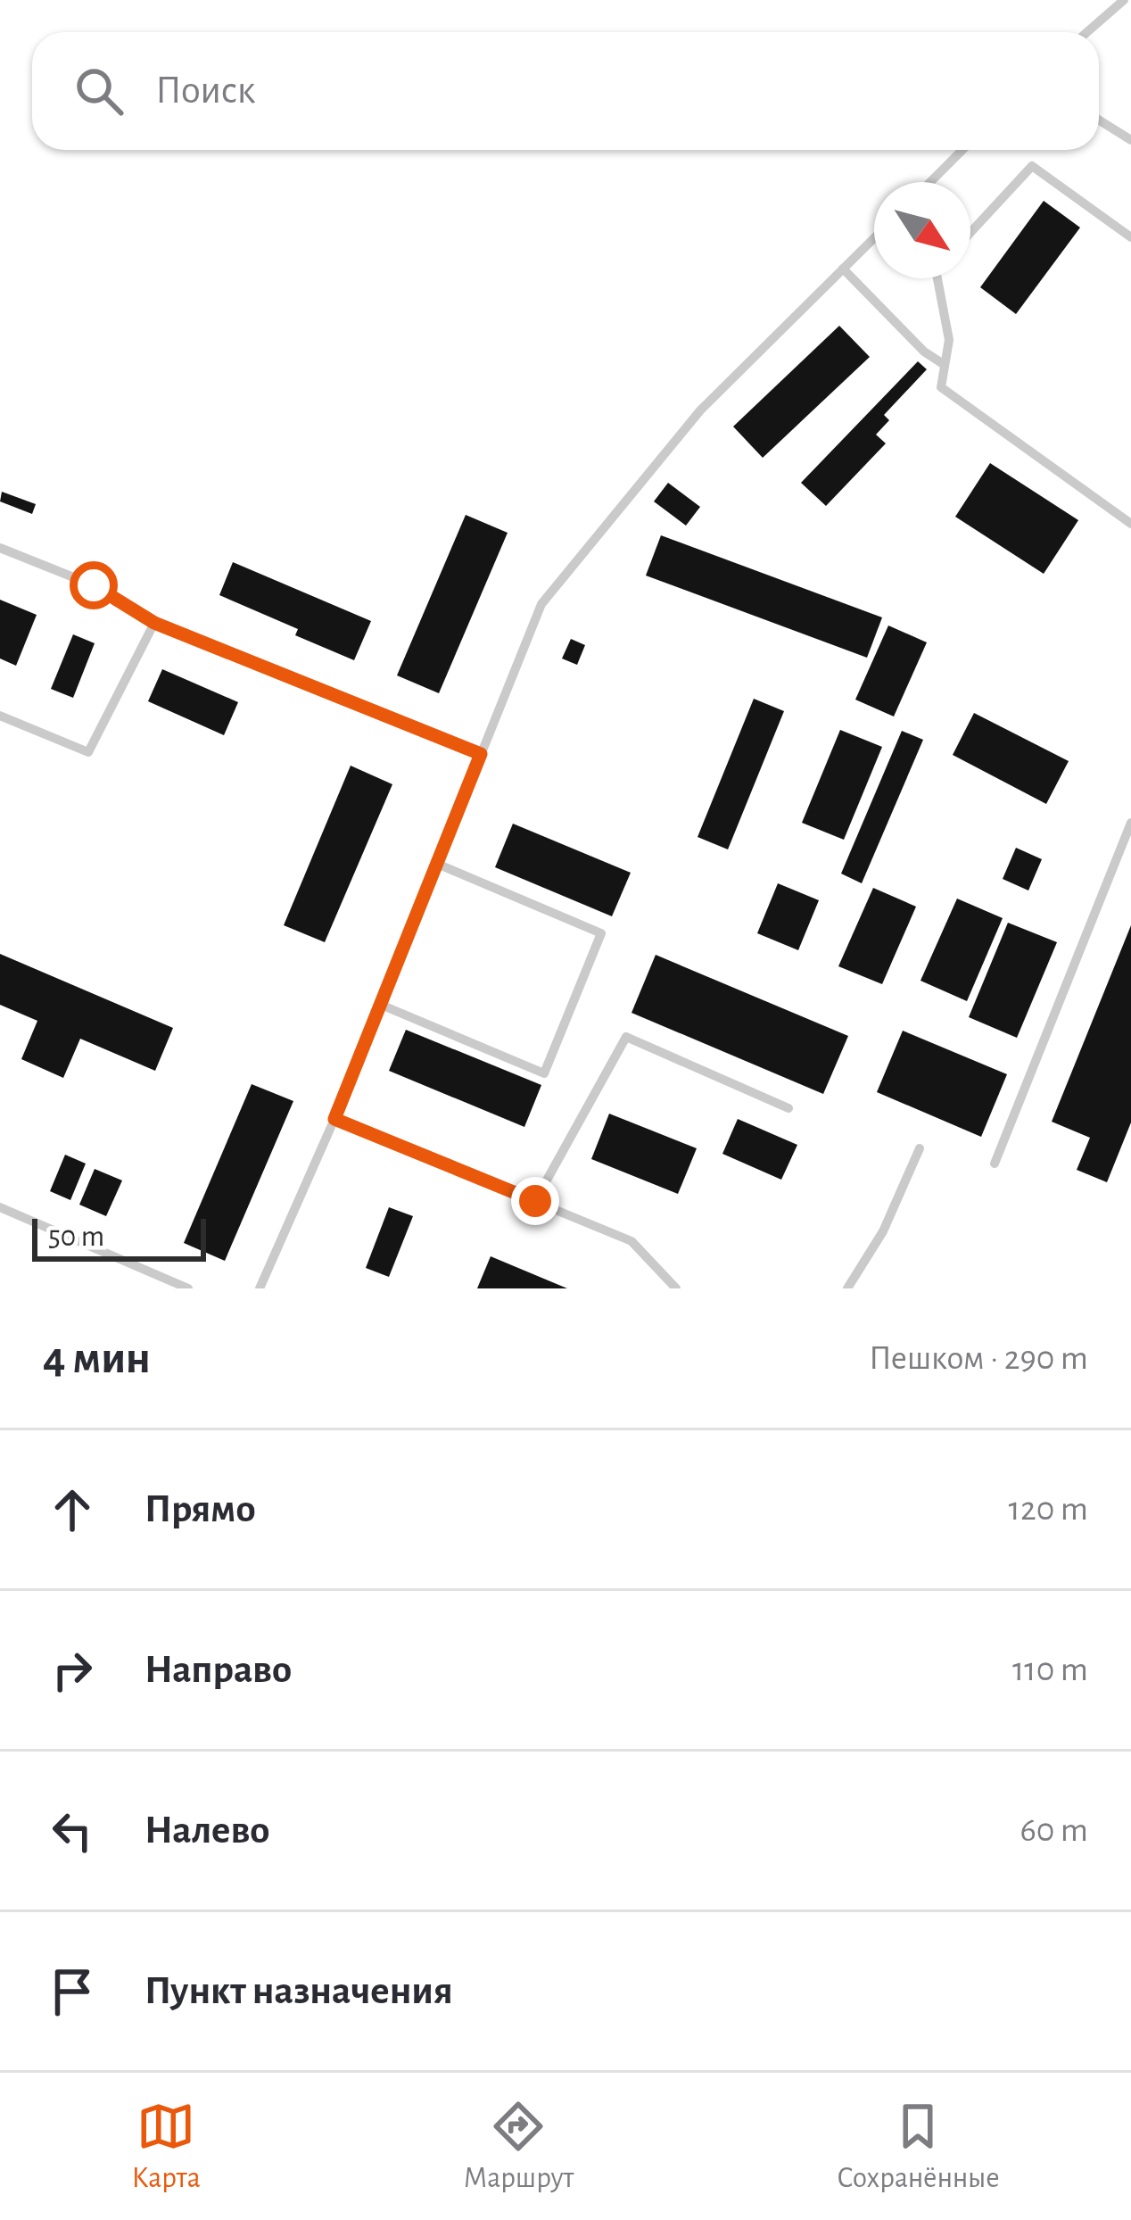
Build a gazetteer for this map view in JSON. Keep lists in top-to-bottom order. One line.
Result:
{"scale_bar":"50 m","north":"bottom right","page":{"search":"Поиск","scale":"50 m","heading":["4 мин","Пешком · 290 m"],"list":[["Прямо","120 m"],["Направо","110 m"],["Налево","60 m"],"Пункт назначения"],"nav":["Карта","Маршрут","Сохранённые"]}}
